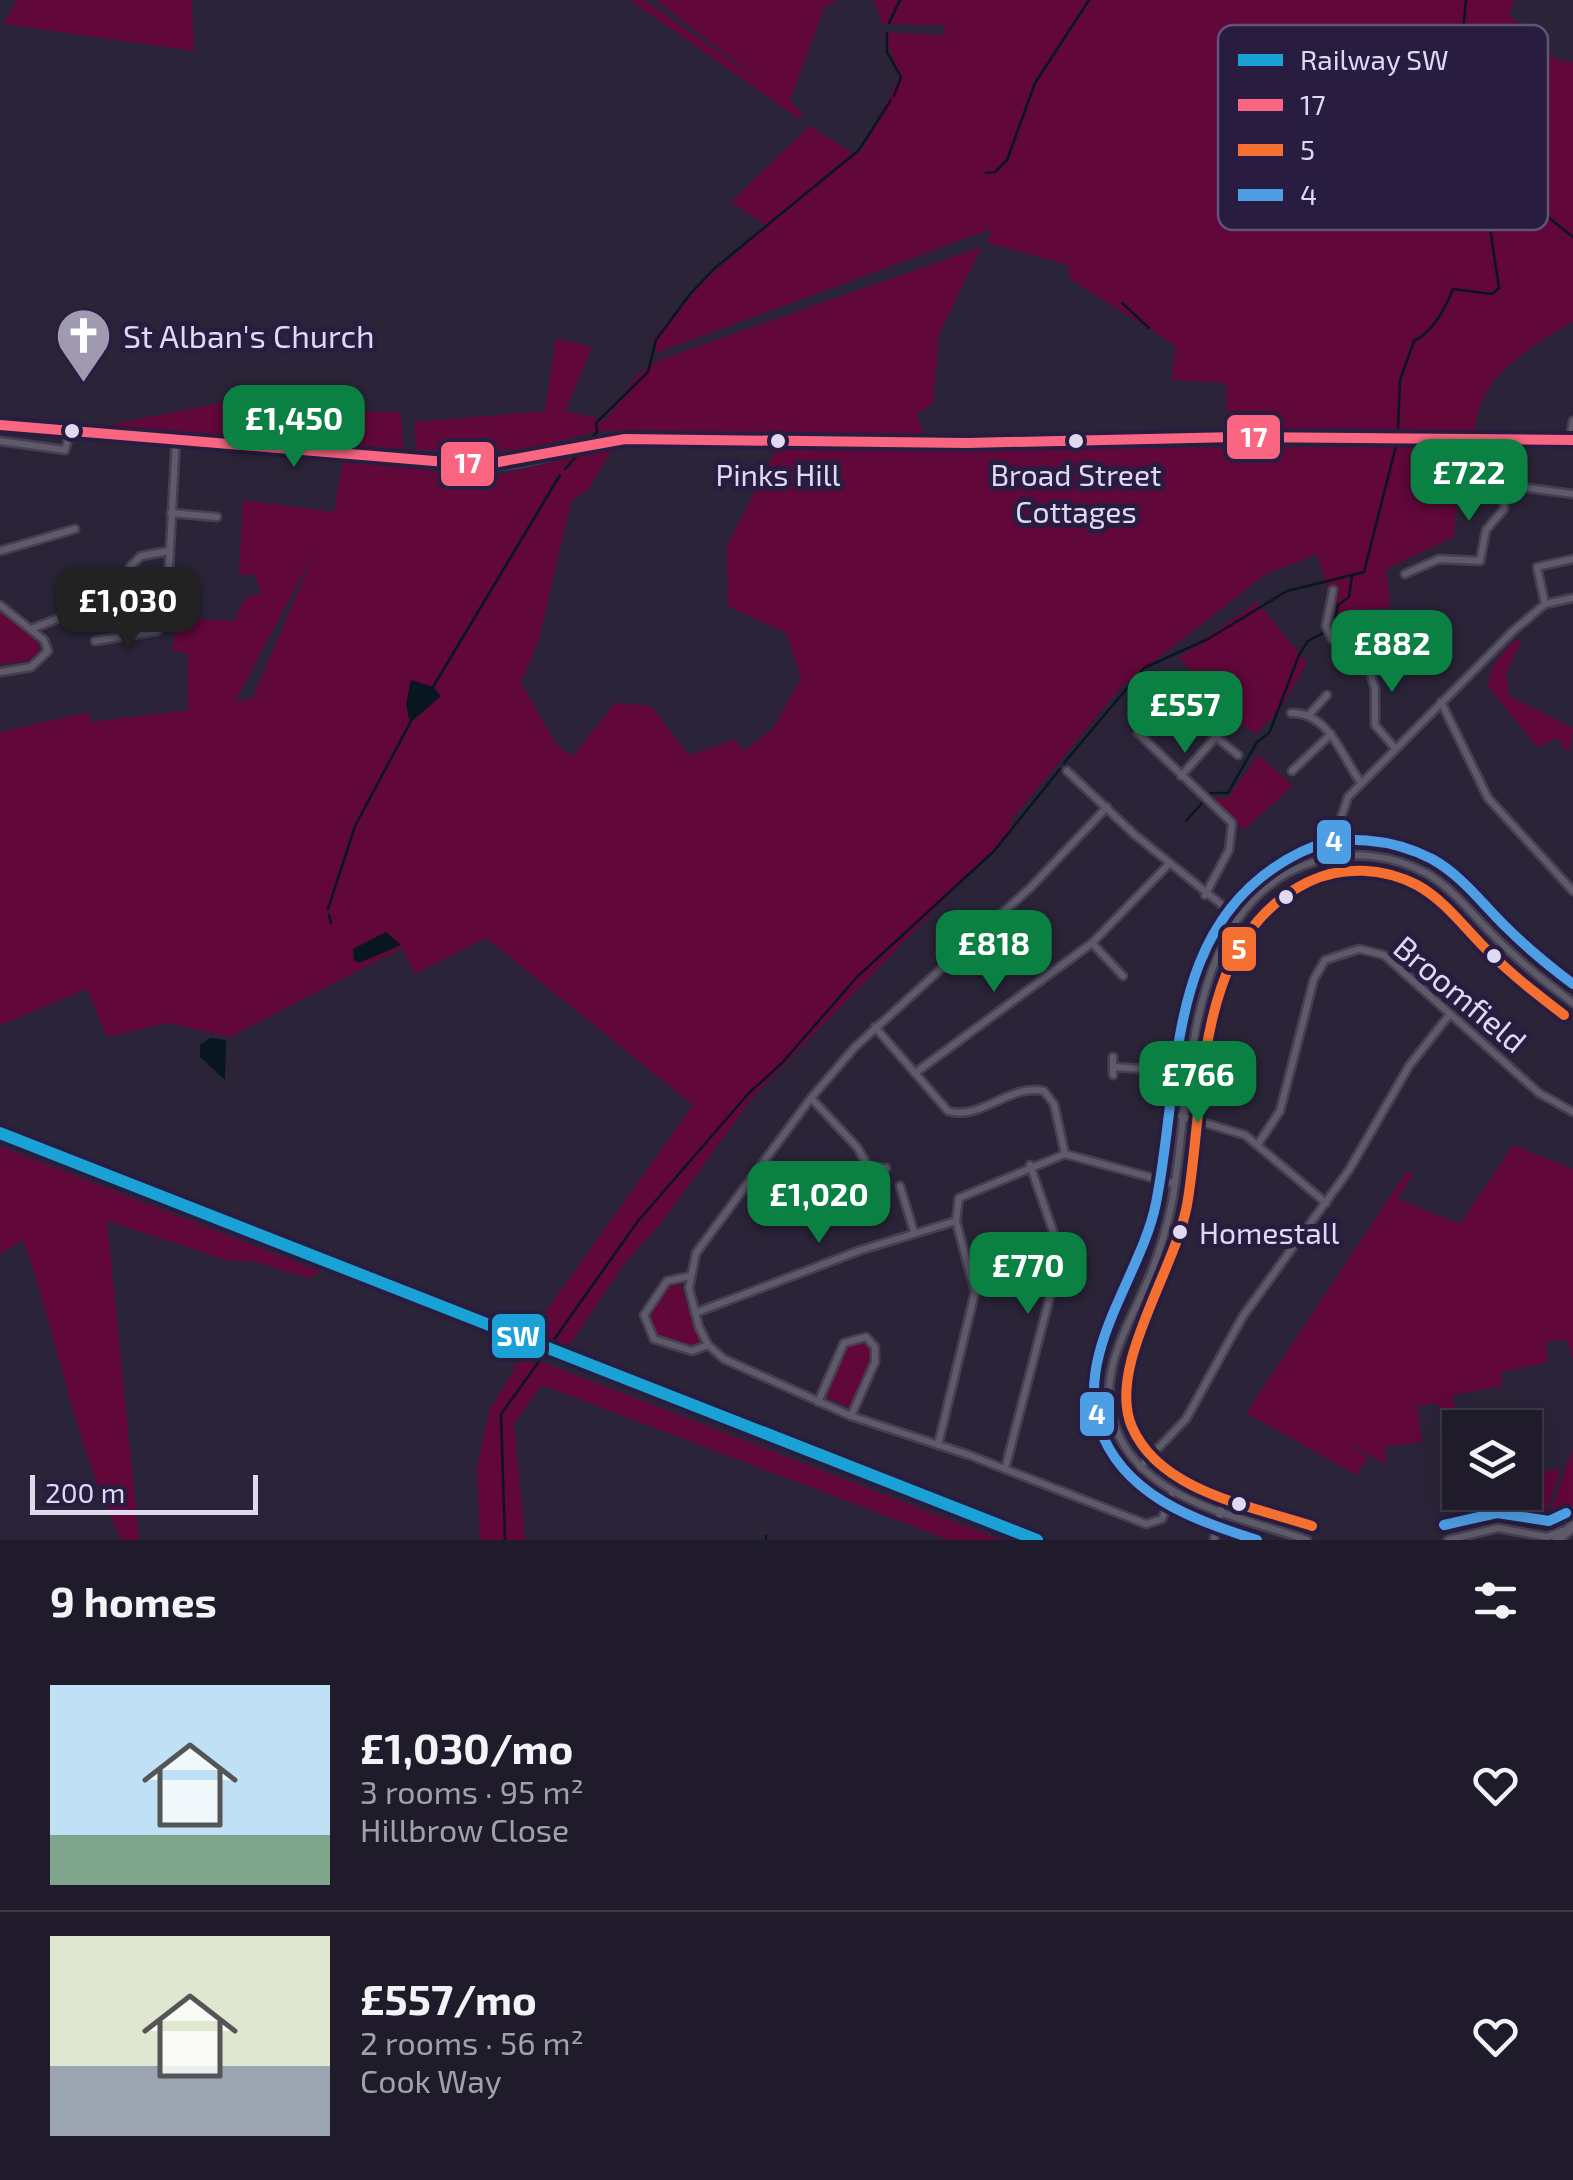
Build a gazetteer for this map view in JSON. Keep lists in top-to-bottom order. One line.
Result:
{"streets":{"street":["Broomfield"]},"places":{"church":["St Alban's Church"],"other":["Pinks Hill","Broad Street Cottages","Homestall"]},"lines":["transit line 17","transit line 4","transit line 5","rail line SW"],"legend":["Railway SW","17","5","4"],"scale_bar":"200 m","page":{"price":["£1,450","£722","£1,030","£882","£557","£818","£766","£1,020","£770"],"scale":"200 m","heading":"9 homes","list":[{"name":"£1,030/mo","note":"3 rooms · 95 m² · Hillbrow Close"},{"name":"£557/mo","note":"2 rooms · 56 m² · Cook Way"}]}}
